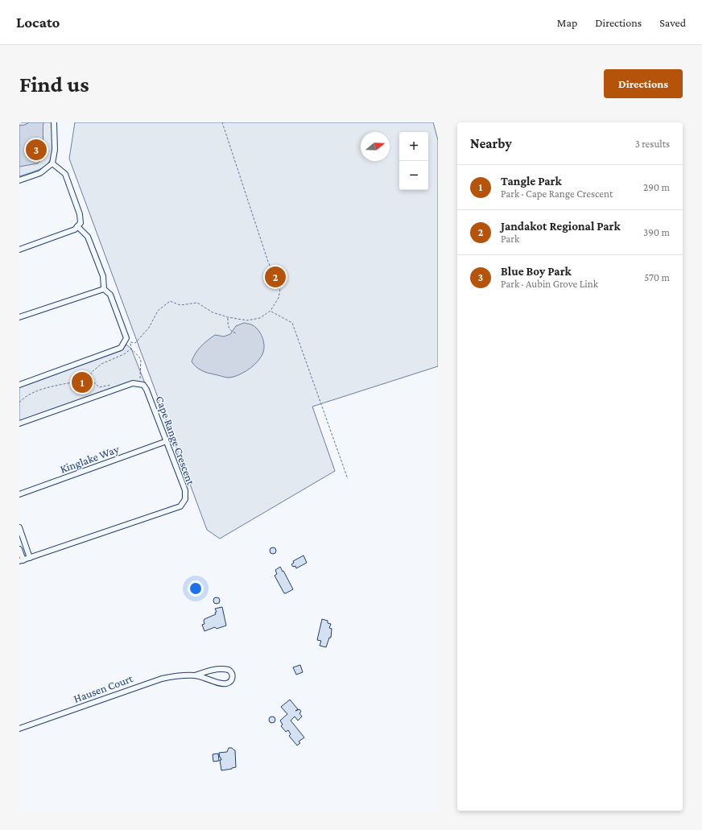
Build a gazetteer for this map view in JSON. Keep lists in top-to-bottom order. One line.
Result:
{"streets":{"street":["Cape Range Crescent","Kinglake Way","Hausen Court"]},"crossings":[["Cape Range Crescent","Kinglake Way"]],"north":"right","page":{"header":"Locato","nav":["Map","Directions","Saved"],"buttons":"Directions","title":"Find us","heading":["Nearby","3 results"],"map_buttons":["+","−"],"pins":["3","2","1"],"list":[{"mark":"1","name":"Tangle Park","note":"Park · Cape Range Crescent","value":"290 m"},{"mark":"2","name":"Jandakot Regional Park","note":"Park","value":"390 m"},{"mark":"3","name":"Blue Boy Park","note":"Park · Aubin Grove Link","value":"570 m"}]}}
